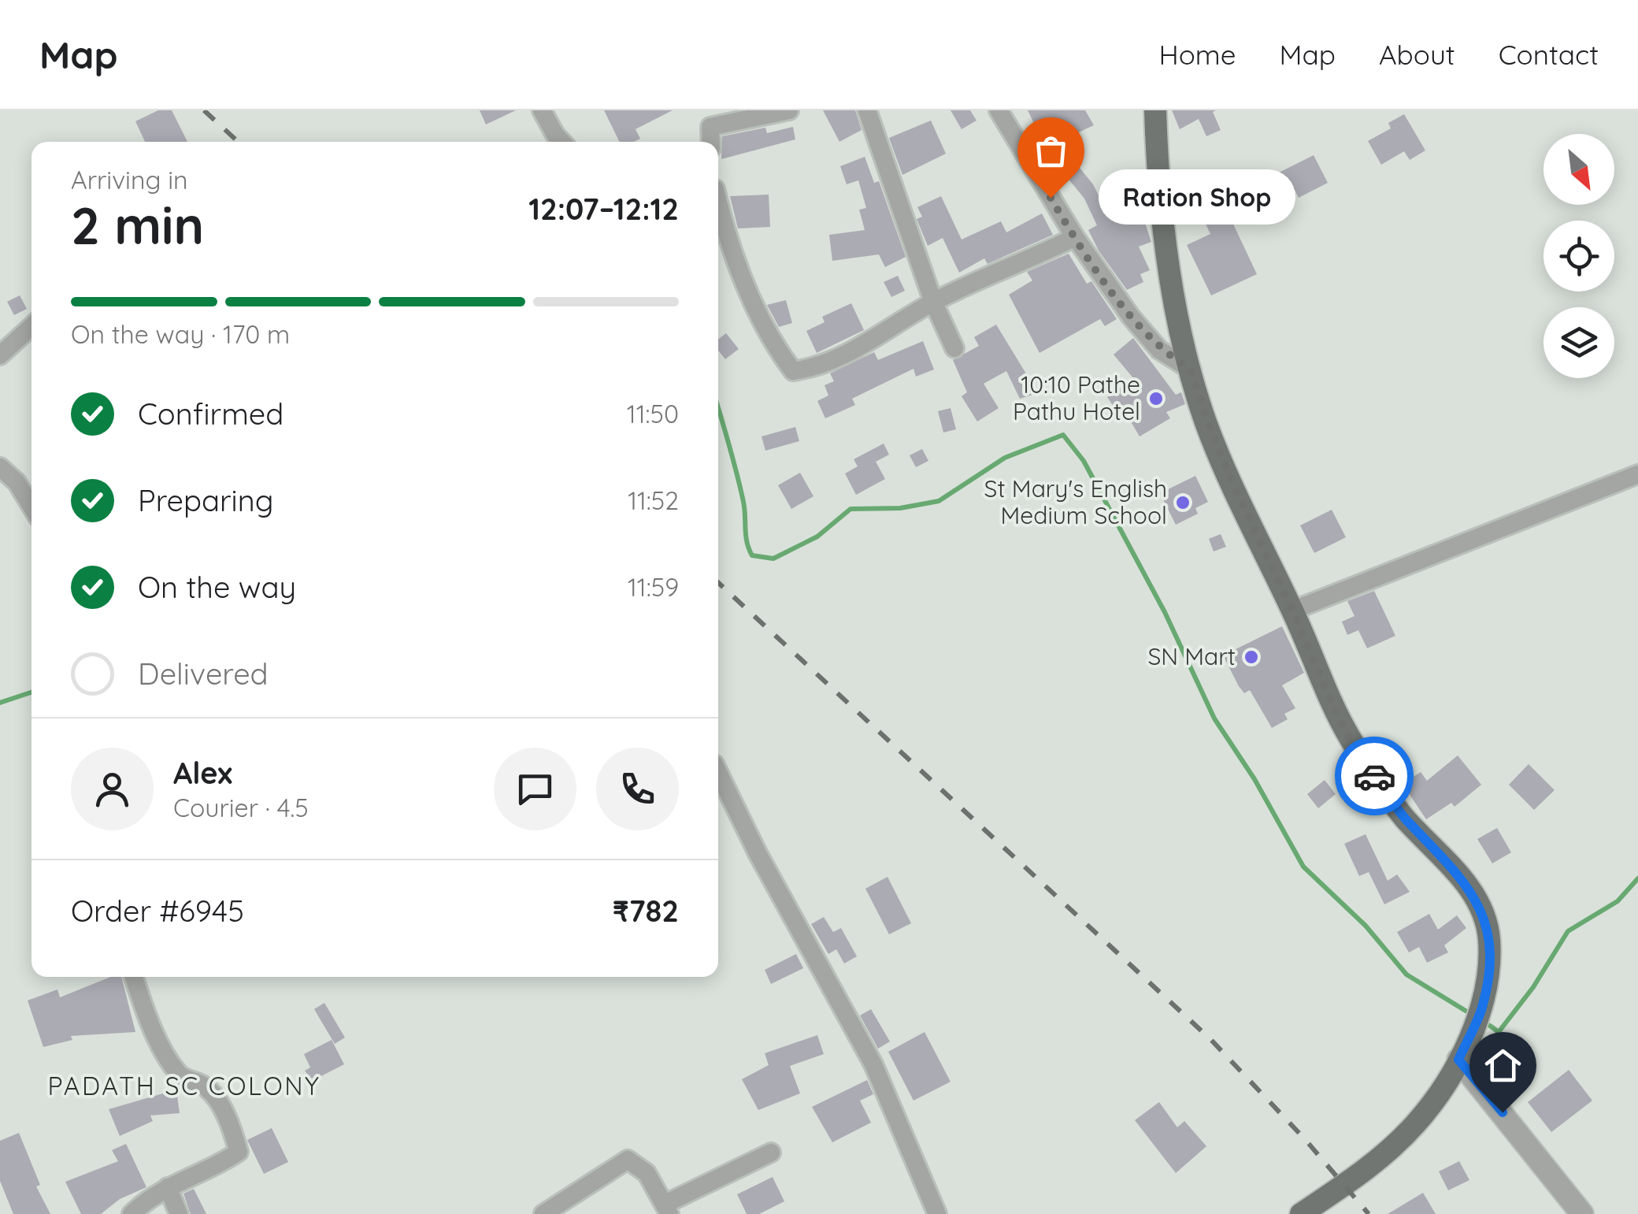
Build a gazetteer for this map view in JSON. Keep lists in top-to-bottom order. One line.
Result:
{"districts":["PADATH SC COLONY"],"places":["Ration Shop","10:10 Pathe Pathu Hotel","St Mary's English Medium School","SN Mart"],"north":"bottom right","page":{"header":"Map","nav":["Home","Map","About","Contact"],"heading":["2 min","Arriving in","12:07–12:12"],"panel":["Alex","Courier · 4.5","Order #6945","₹782"],"bubble":"Ration Shop","bar":"On the way · 170 m","list":[["Confirmed","11:50"],["Preparing","11:52"],["On the way","11:59"],"Delivered"]}}
